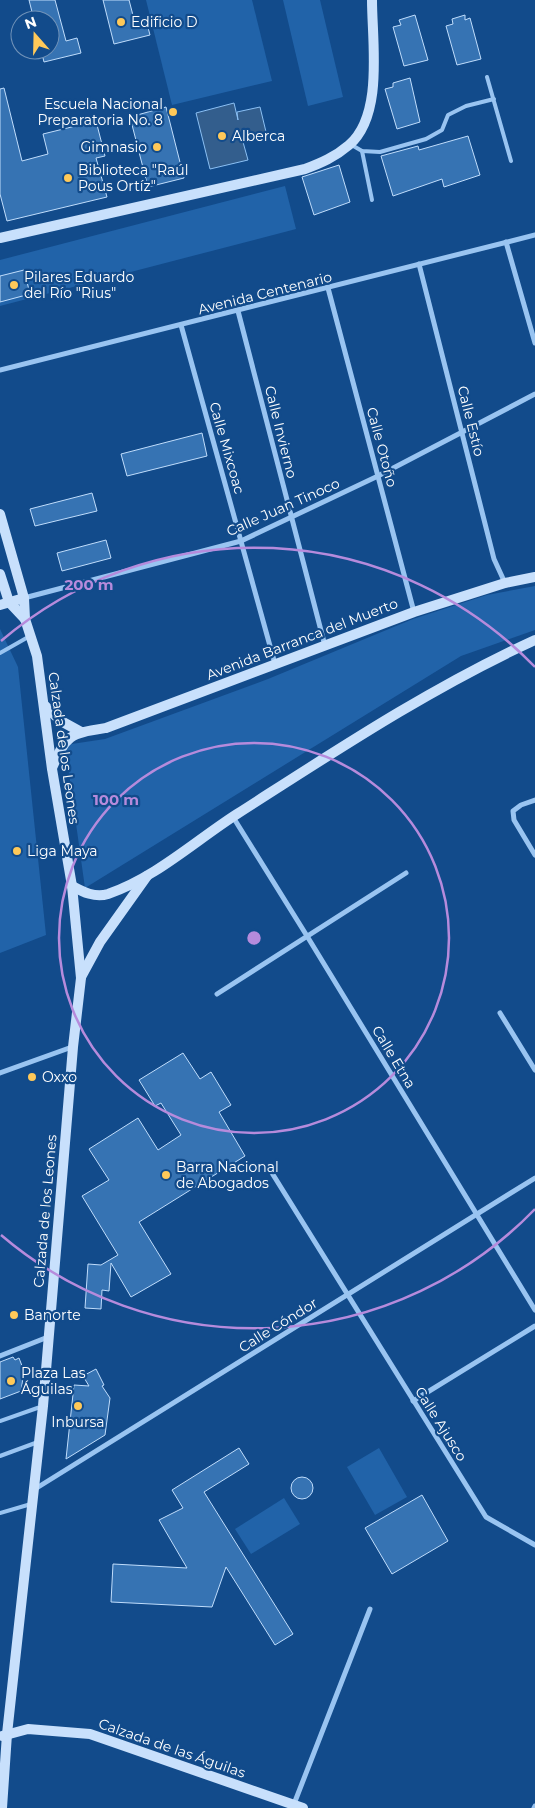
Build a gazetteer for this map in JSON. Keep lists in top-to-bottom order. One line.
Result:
{"streets":{"main road":["Avenida Barranca del Muerto","Calzada de los Leones","Calzada de las Águilas"],"street":["Avenida Centenario","Calle Estío","Calle Invierno","Calle Otoño","Calle Mixcoac","Calle Juan Tinoco","Calle Etna","Calle Cóndor","Calle Ajusco"]},"crossings":[["Avenida Centenario","Calle Estío"],["Avenida Centenario","Calle Invierno"],["Avenida Centenario","Calle Otoño"],["Avenida Centenario","Calle Mixcoac"],["Calle Estío","Calle Juan Tinoco"],["Calle Estío","Avenida Barranca del Muerto"],["Calle Invierno","Calle Juan Tinoco"],["Calle Invierno","Avenida Barranca del Muerto"],["Calle Otoño","Calle Juan Tinoco"],["Calle Otoño","Avenida Barranca del Muerto"],["Calle Mixcoac","Calle Juan Tinoco"],["Calle Mixcoac","Avenida Barranca del Muerto"],["Avenida Barranca del Muerto","Calzada de los Leones"],["Calzada de los Leones","Calle Cóndor"],["Calzada de los Leones","Calzada de las Águilas"],["Calle Etna","Calle Cóndor"],["Calle Cóndor","Calle Ajusco"]],"places":["Edificio D","Escuela Nacional Preparatoria No. 8","Alberca","Gimnasio","Biblioteca \"Raúl Pous Ortíz\"","Pilares Eduardo del Río \"Rius\"","Liga Maya","Oxxo","Barra Nacional de Abogados","Banorte","Plaza Las Águilas","Inbursa"],"north":"top","rings":["200 m","100 m"]}
